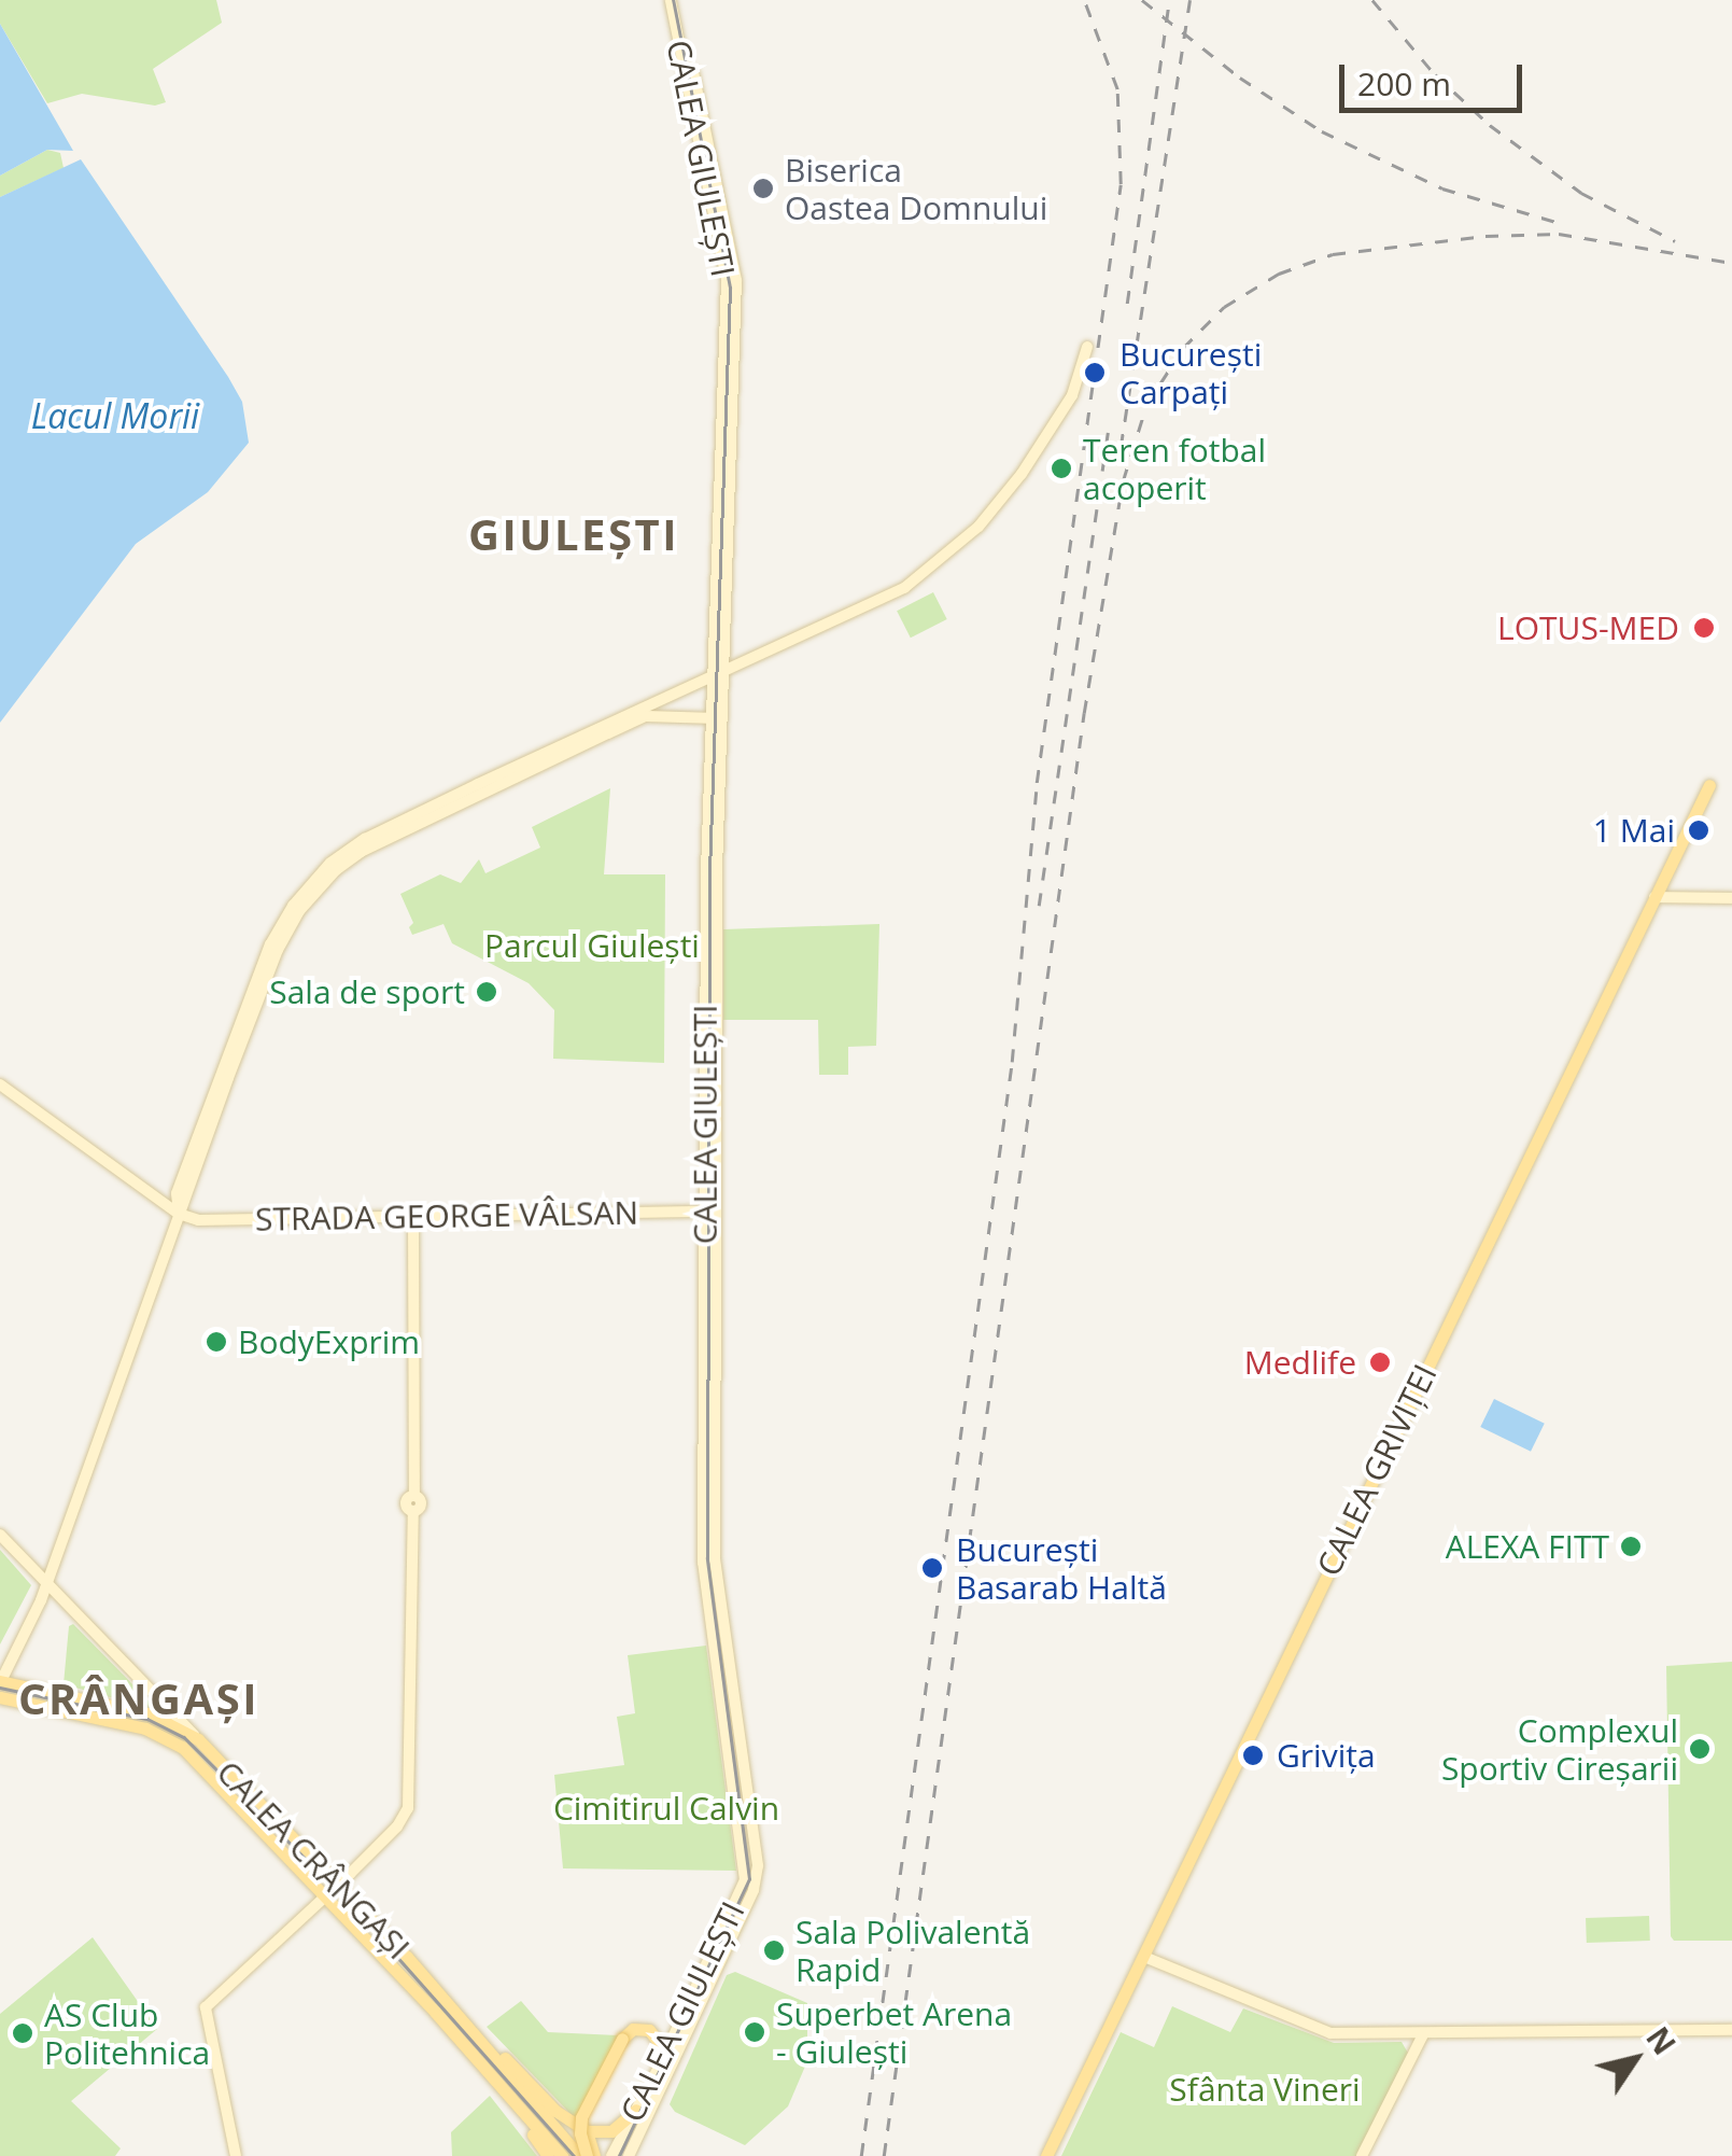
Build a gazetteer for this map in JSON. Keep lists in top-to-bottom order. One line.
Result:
{"streets":{"main road":["CALEA GRIVIȚEI","CALEA CRÂNGAȘI"],"street":["CALEA GIULEȘTI","STRADA GEORGE VÂLSAN"]},"crossings":[["CALEA GIULEȘTI","STRADA GEORGE VÂLSAN"]],"districts":["GIULEȘTI","CRÂNGAȘI"],"water":["Lacul Morii"],"parks":["Parcul Giulești","Cimitirul Calvin","Sfânta Vineri"],"places":["Biserica Oastea Domnului","București Carpați","Teren fotbal acoperit","LOTUS-MED","1 Mai","Sala de sport","BodyExprim","Medlife","ALEXA FITT","București Basarab Haltă","Complexul Sportiv Cireșarii","Grivița","Sala Polivalentă Rapid","Superbet Arena - Giulești","AS Club Politehnica"],"scale_bar":"200 m","north":"top right"}
